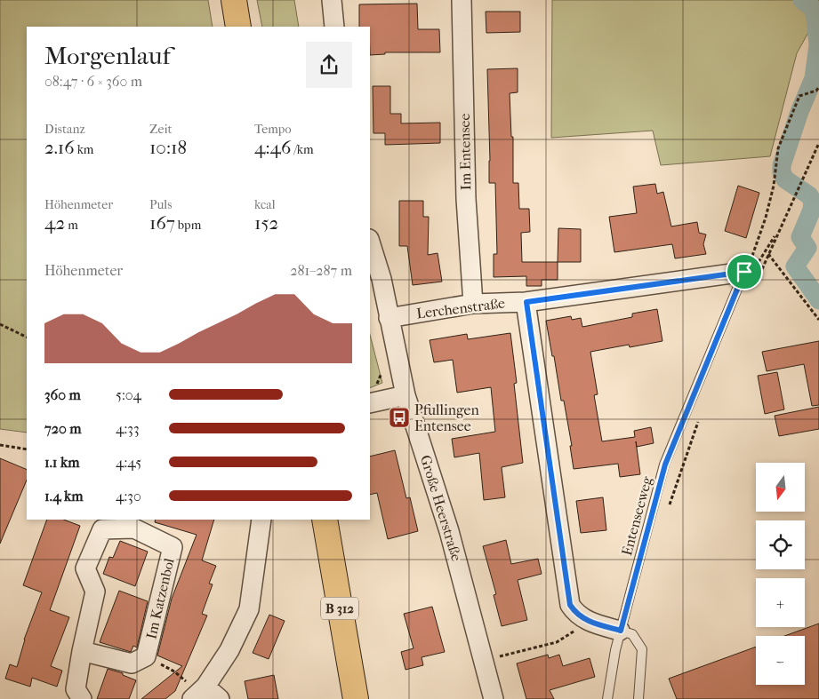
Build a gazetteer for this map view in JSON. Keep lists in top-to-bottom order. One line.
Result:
{"streets":{"main road":["B 312"],"street":["Im Entensee","Lerchenstraße","Große Heerstraße","Im Katzenbol"],"lane":["Entenseeweg"]},"crossings":[["Im Entensee","Lerchenstraße"],["Lerchenstraße","Große Heerstraße"],["Lerchenstraße","Entenseeweg"]],"places":{"bus stop":["Pfullingen Entensee"]},"north":"bottom","page":{"heading":["Morgenlauf","08:47 · 6 × 360 m"],"stats":[["Distanz","2.16 km"],["Zeit","10:18"],["Tempo","4:46 /km"],["Höhenmeter","42 m"],["Puls","167 bpm"],["kcal","152"]],"chart":["Höhenmeter","281–287 m"],"list":[{"name":"360 m","note":"5:04"},{"name":"720 m","note":"4:33"},{"name":"1.1 km","note":"4:45"},{"name":"1.4 km","note":"4:30"}],"map_buttons":["+","−"]}}
